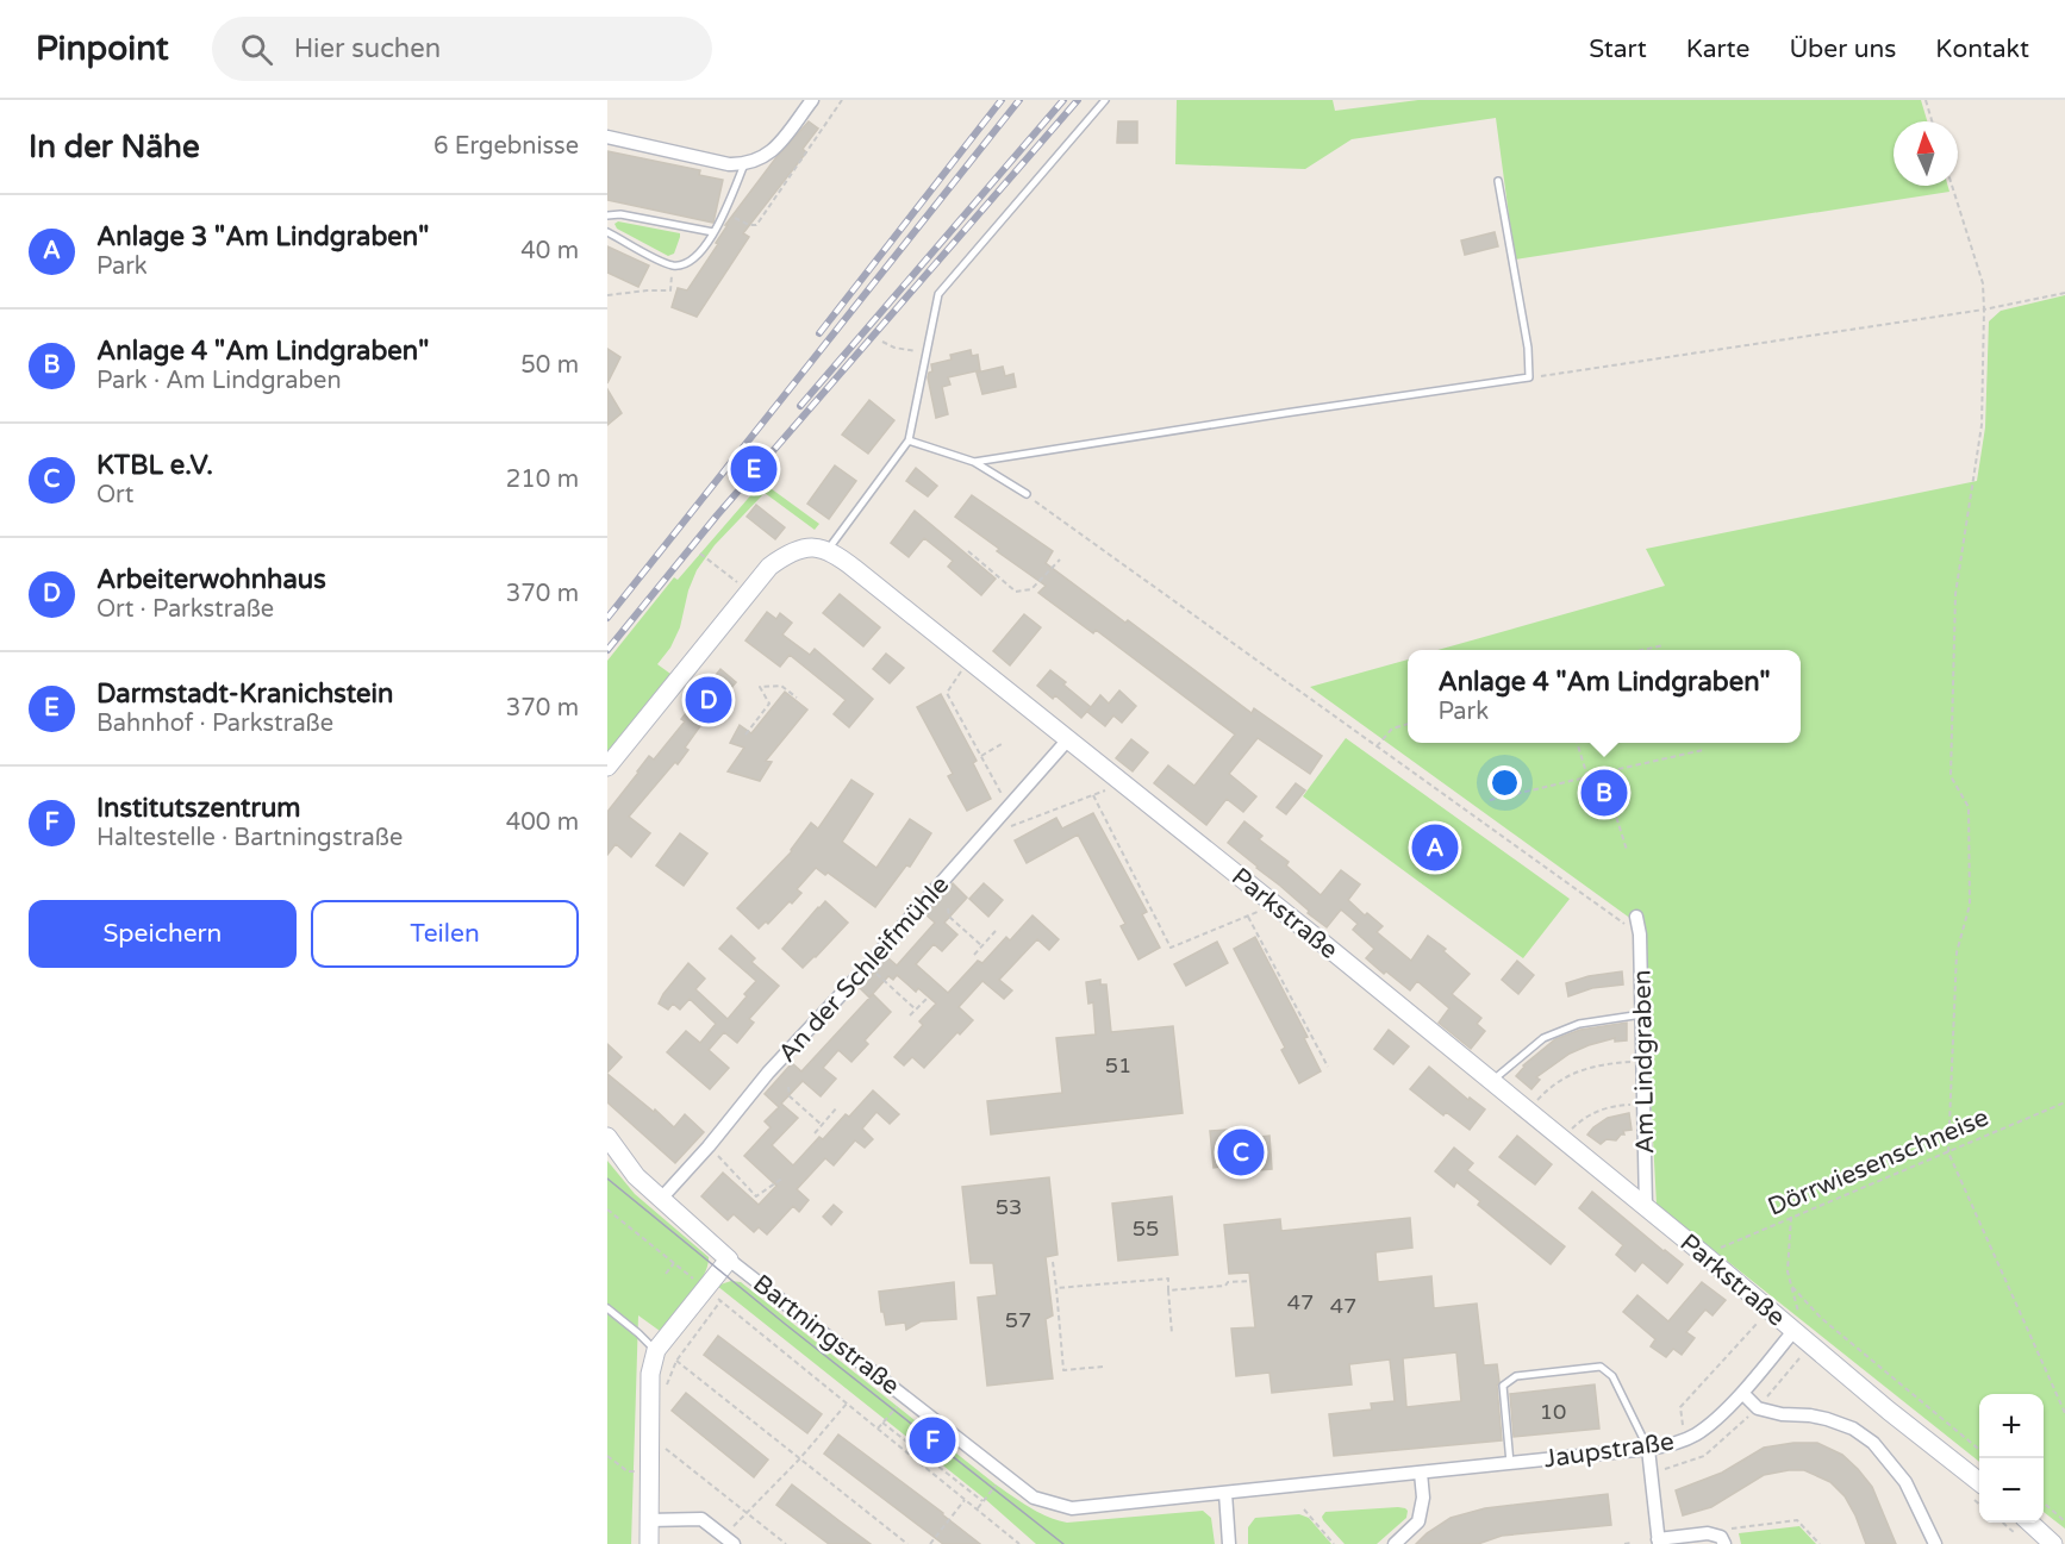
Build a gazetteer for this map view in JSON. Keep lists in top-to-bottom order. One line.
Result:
{"streets":{"street":["Parkstraße","An der Schleifmühle","Am Lindgraben","Bartningstraße","Jaupstraße"],"path":["Dörrwiesenschneise"]},"crossings":[["Parkstraße","An der Schleifmühle"],["Parkstraße","Am Lindgraben"],["Parkstraße","Dörrwiesenschneise"],["Parkstraße","Jaupstraße"],["Bartningstraße","Jaupstraße"]],"house_numbers":["51","53","55","47","47","57","10"],"north":"top","page":{"header":"Pinpoint","search":"Hier suchen","nav":["Start","Karte","Über uns","Kontakt"],"heading":["In der Nähe","6 Ergebnisse"],"list":[{"mark":"A","name":"Anlage 3 \"Am Lindgraben\"","note":"Park","value":"40 m"},{"mark":"B","name":"Anlage 4 \"Am Lindgraben\"","note":"Park · Am Lindgraben","value":"50 m"},{"mark":"C","name":"KTBL e.V.","note":"Ort","value":"210 m"},{"mark":"D","name":"Arbeiterwohnhaus","note":"Ort · Parkstraße","value":"370 m"},{"mark":"E","name":"Darmstadt-Kranichstein","note":"Bahnhof · Parkstraße","value":"370 m"},{"mark":"F","name":"Institutszentrum","note":"Haltestelle · Bartningstraße","value":"400 m"}],"pins":["E","D","B","A","C","F"],"popup":["Anlage 4 \"Am Lindgraben\"","Park"],"buttons":["Speichern","Teilen"],"map_buttons":["+","−"]}}
